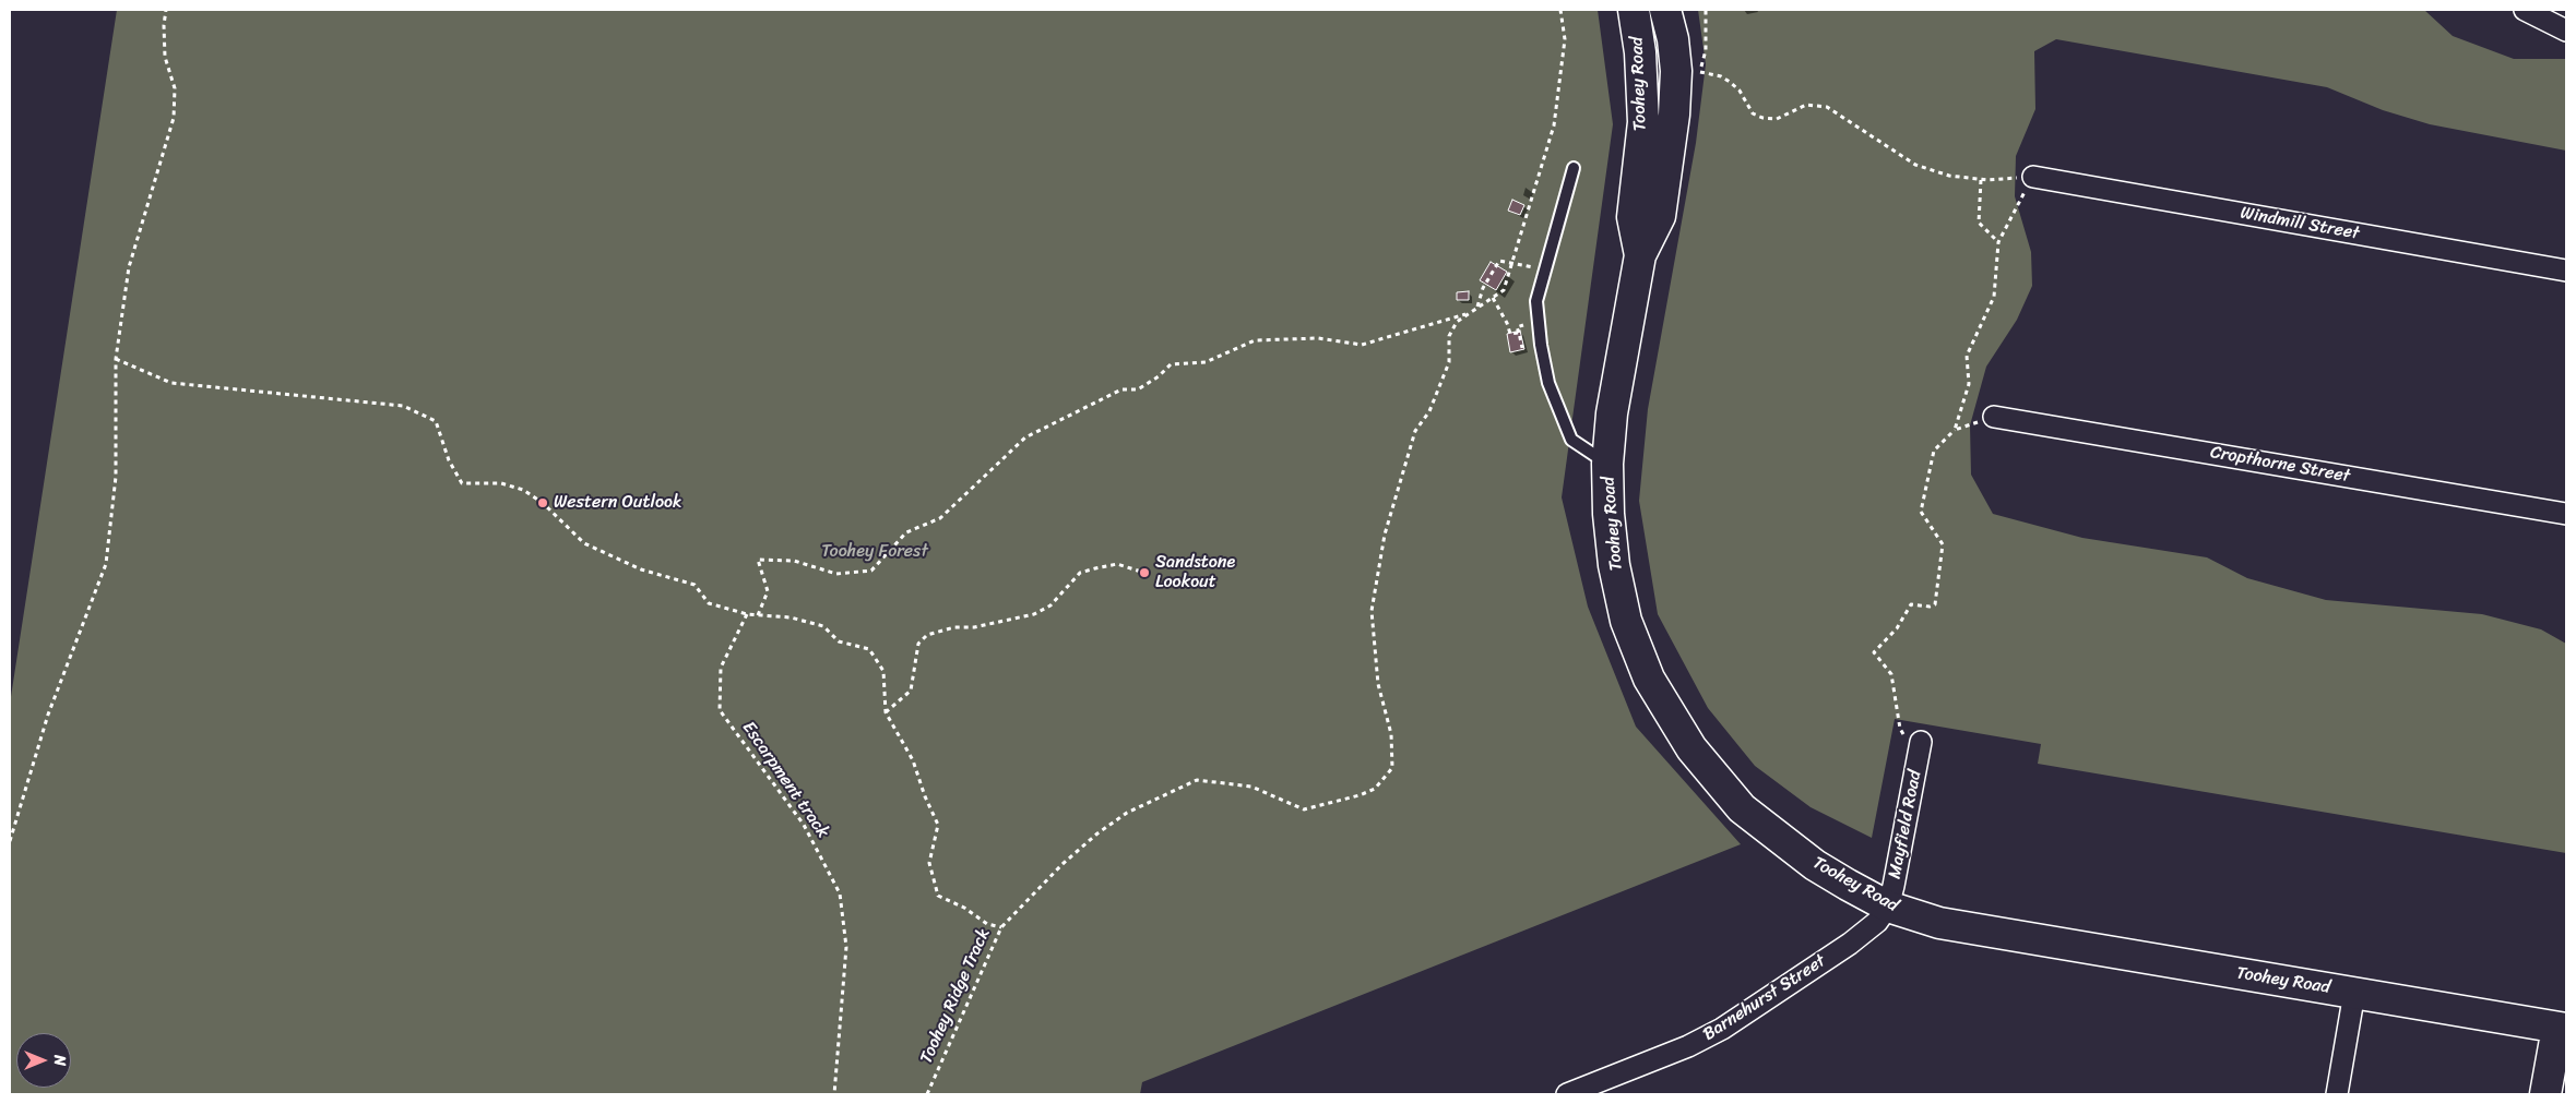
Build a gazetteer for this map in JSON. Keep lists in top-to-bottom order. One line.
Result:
{"streets":{"main road":["Toohey Road"],"street":["Windmill Street","Cropthorne Street","Mayfield Road","Barnehurst Street"],"path":["Escarpment track","Toohey Ridge Track"]},"crossings":[["Toohey Road","Mayfield Road"],["Toohey Road","Barnehurst Street"],["Mayfield Road","Barnehurst Street"]],"parks":["Toohey Forest"],"places":["Western Outlook","Sandstone Lookout"],"north":"right"}
